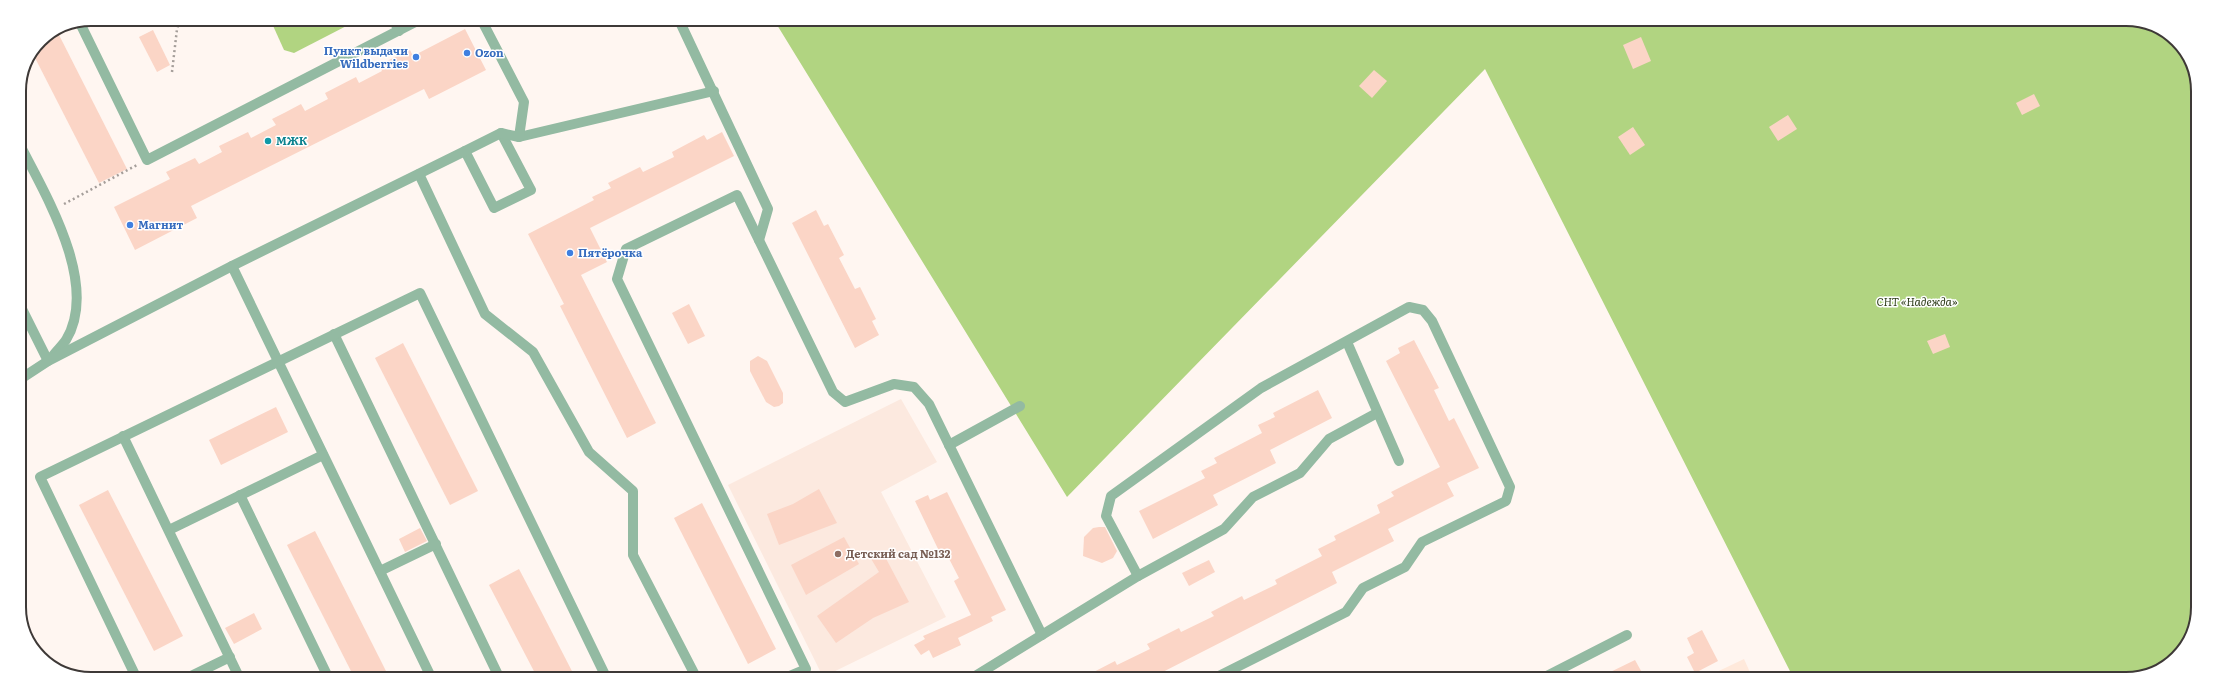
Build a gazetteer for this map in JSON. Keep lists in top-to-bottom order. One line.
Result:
{"parks":["СНТ «Надежда»"],"places":["Ozon","Пункт выдачи Wildberries","МЖК","Магнит","Пятёрочка","Детский сад №132"]}
